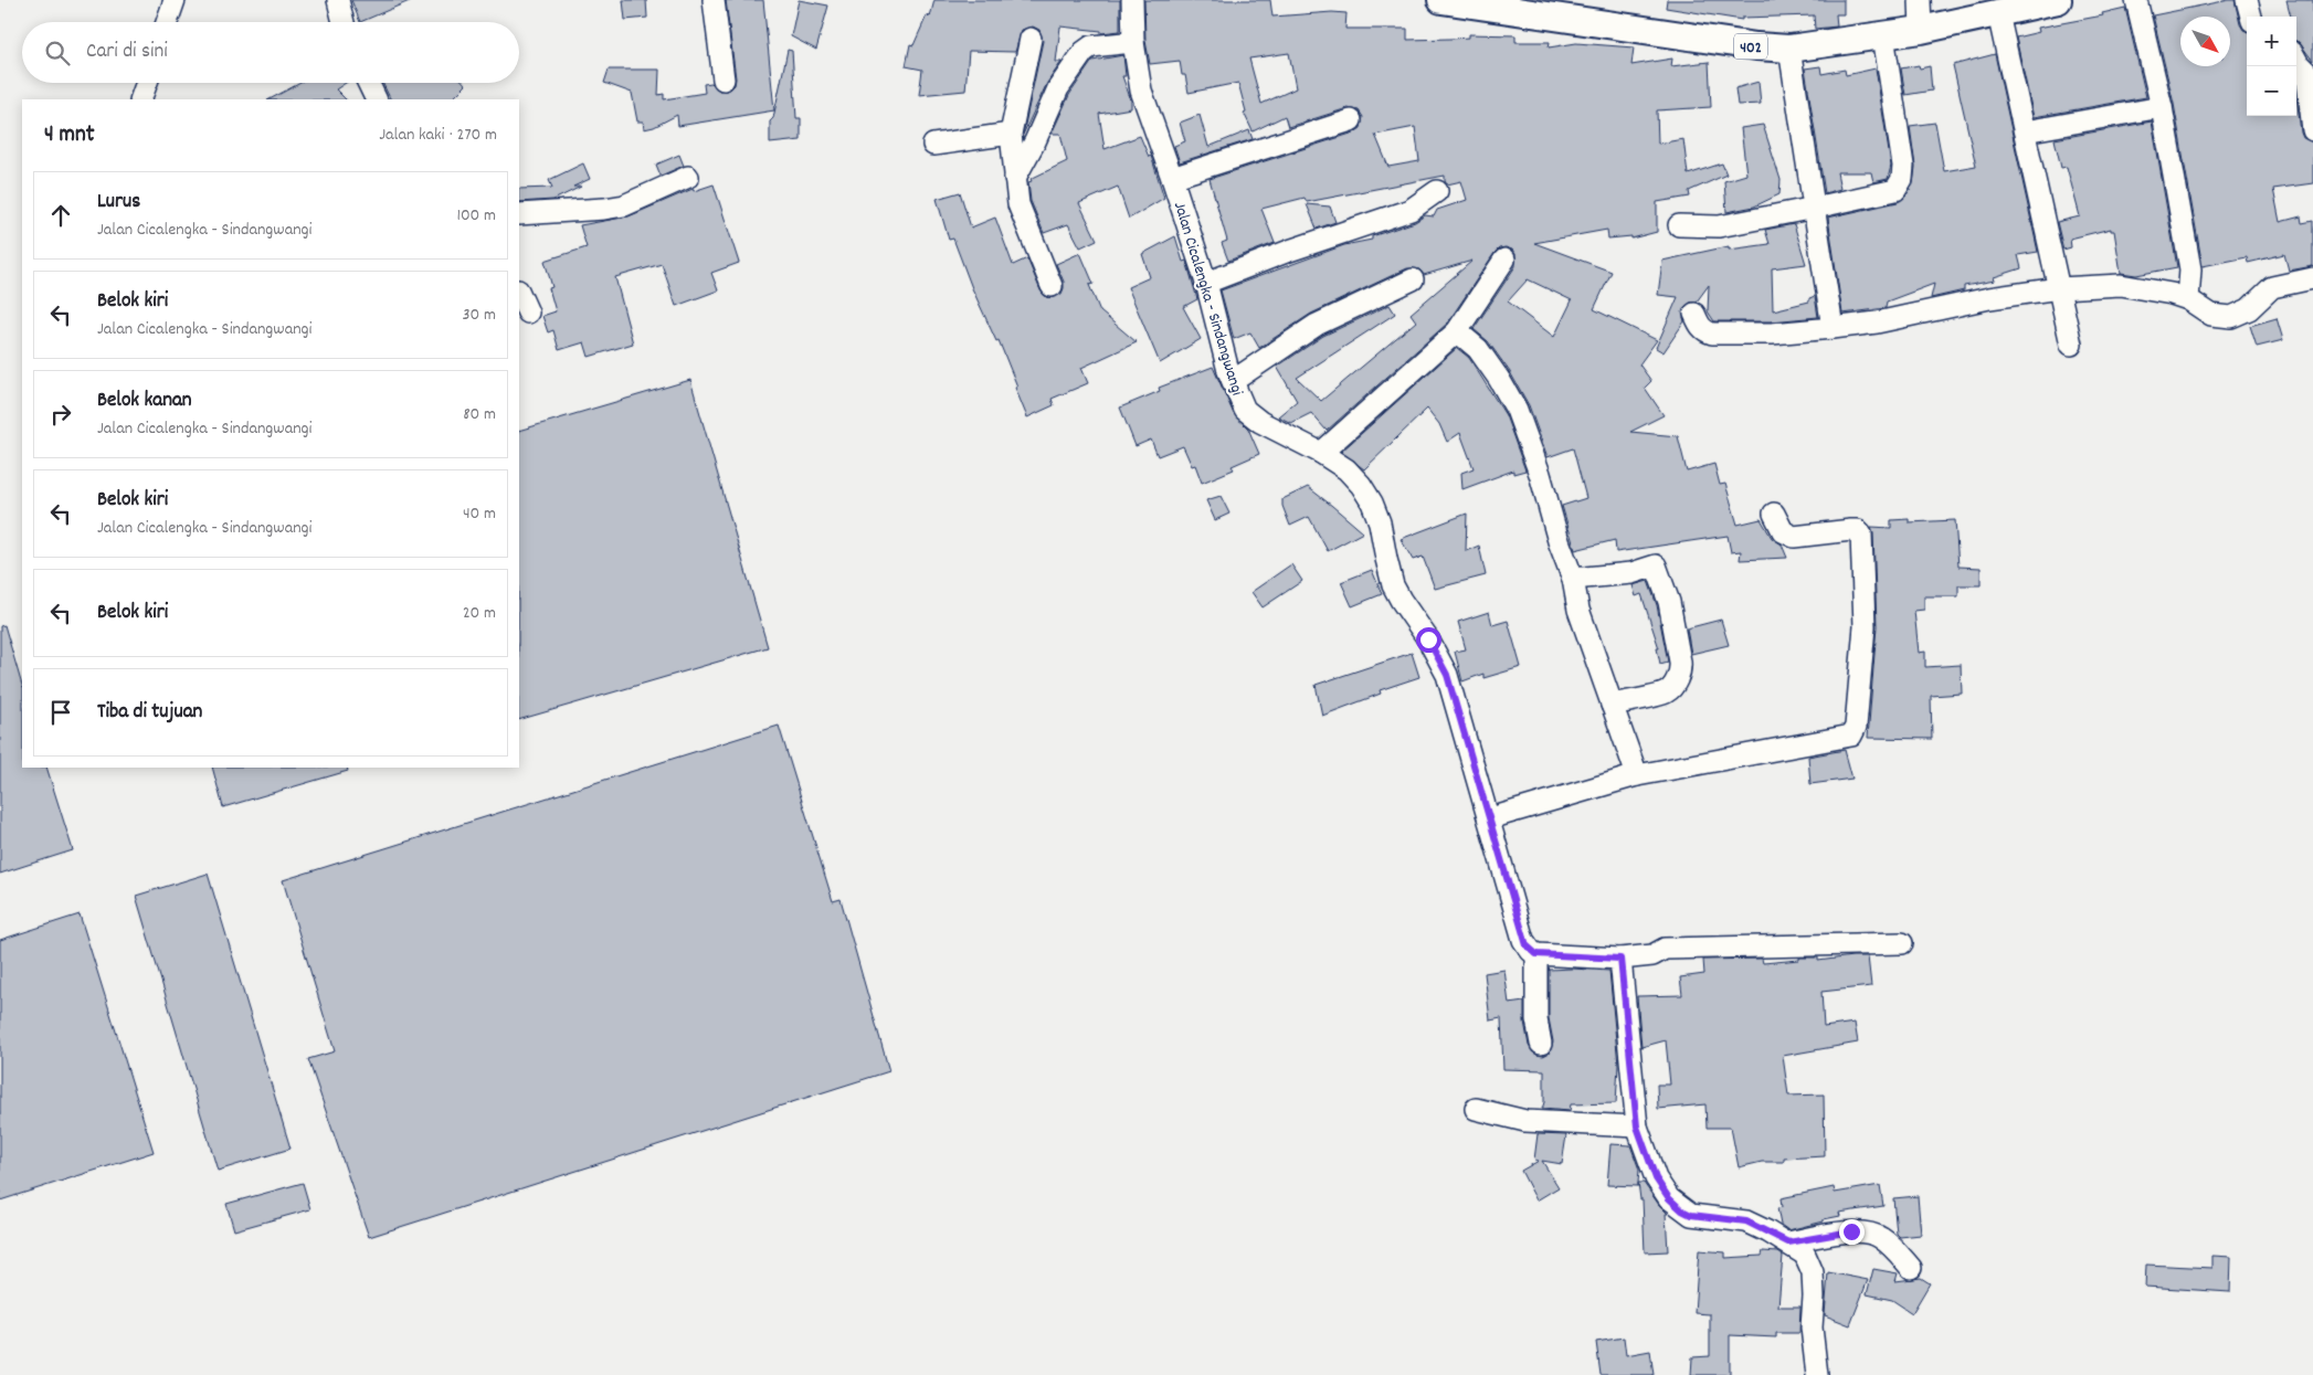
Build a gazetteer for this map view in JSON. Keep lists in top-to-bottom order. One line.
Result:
{"streets":{"main road":["402"],"street":["Jalan Cicalengka - Sindangwangi"]},"north":"bottom right","page":{"map_buttons":["+","−"],"search":"Cari di sini","heading":["4 mnt","Jalan kaki · 270 m"],"list":[["Lurus","Jalan Cicalengka - Sindangwangi","100 m"],["Belok kiri","Jalan Cicalengka - Sindangwangi","30 m"],["Belok kanan","Jalan Cicalengka - Sindangwangi","80 m"],["Belok kiri","Jalan Cicalengka - Sindangwangi","40 m"],["Belok kiri","20 m"],"Tiba di tujuan"]}}
